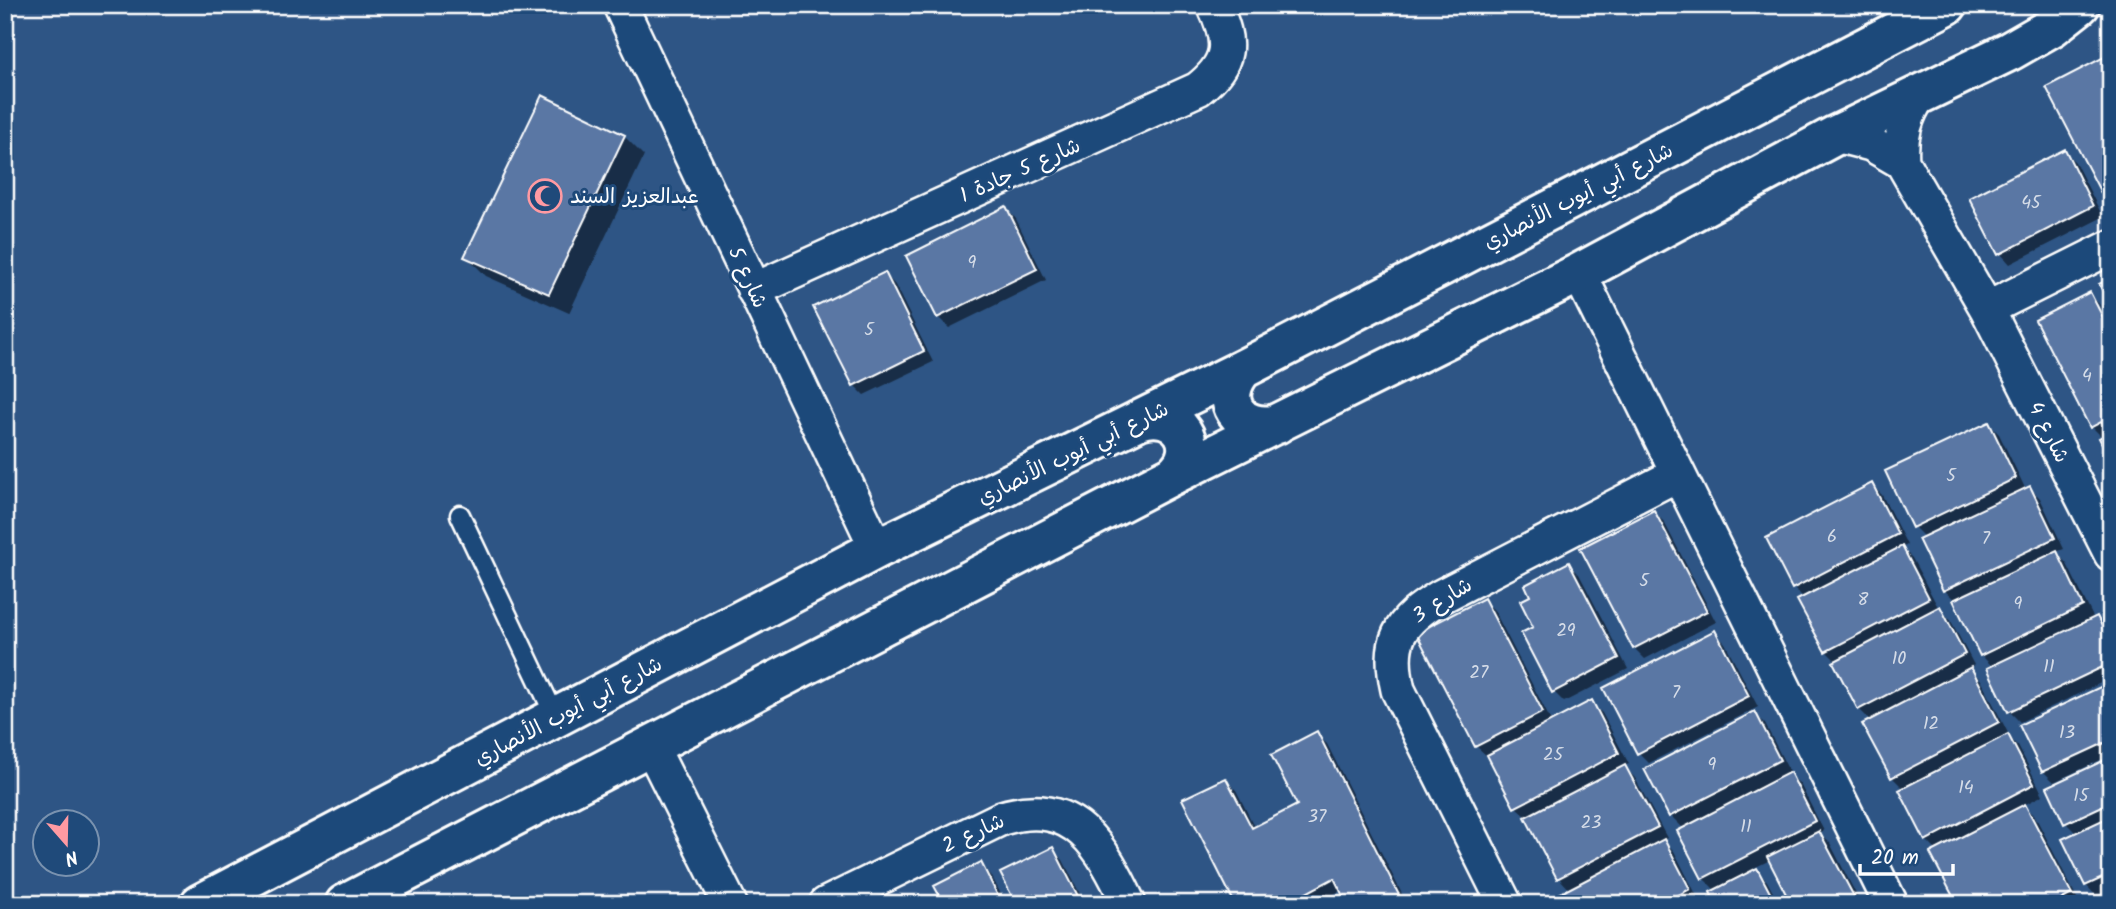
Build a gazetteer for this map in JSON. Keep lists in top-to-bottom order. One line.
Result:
{"streets":{"street":["شارع 5 جادة 1","شارع أبي أيوب الأنصاري","شارع 5","شارع 4","شارع 3","شارع 2"]},"crossings":[["شارع 5 جادة 1","شارع 5"],["شارع أبي أيوب الأنصاري","شارع 5"]],"places":{"mosque":["عبدالعزيز السند"]},"house_numbers":["45","9","5","4","5","6","7","5","8","9","29","10","11","27","7","12","13","25","9","14","15","37","23","11"],"scale_bar":"20 m","north":"bottom"}
